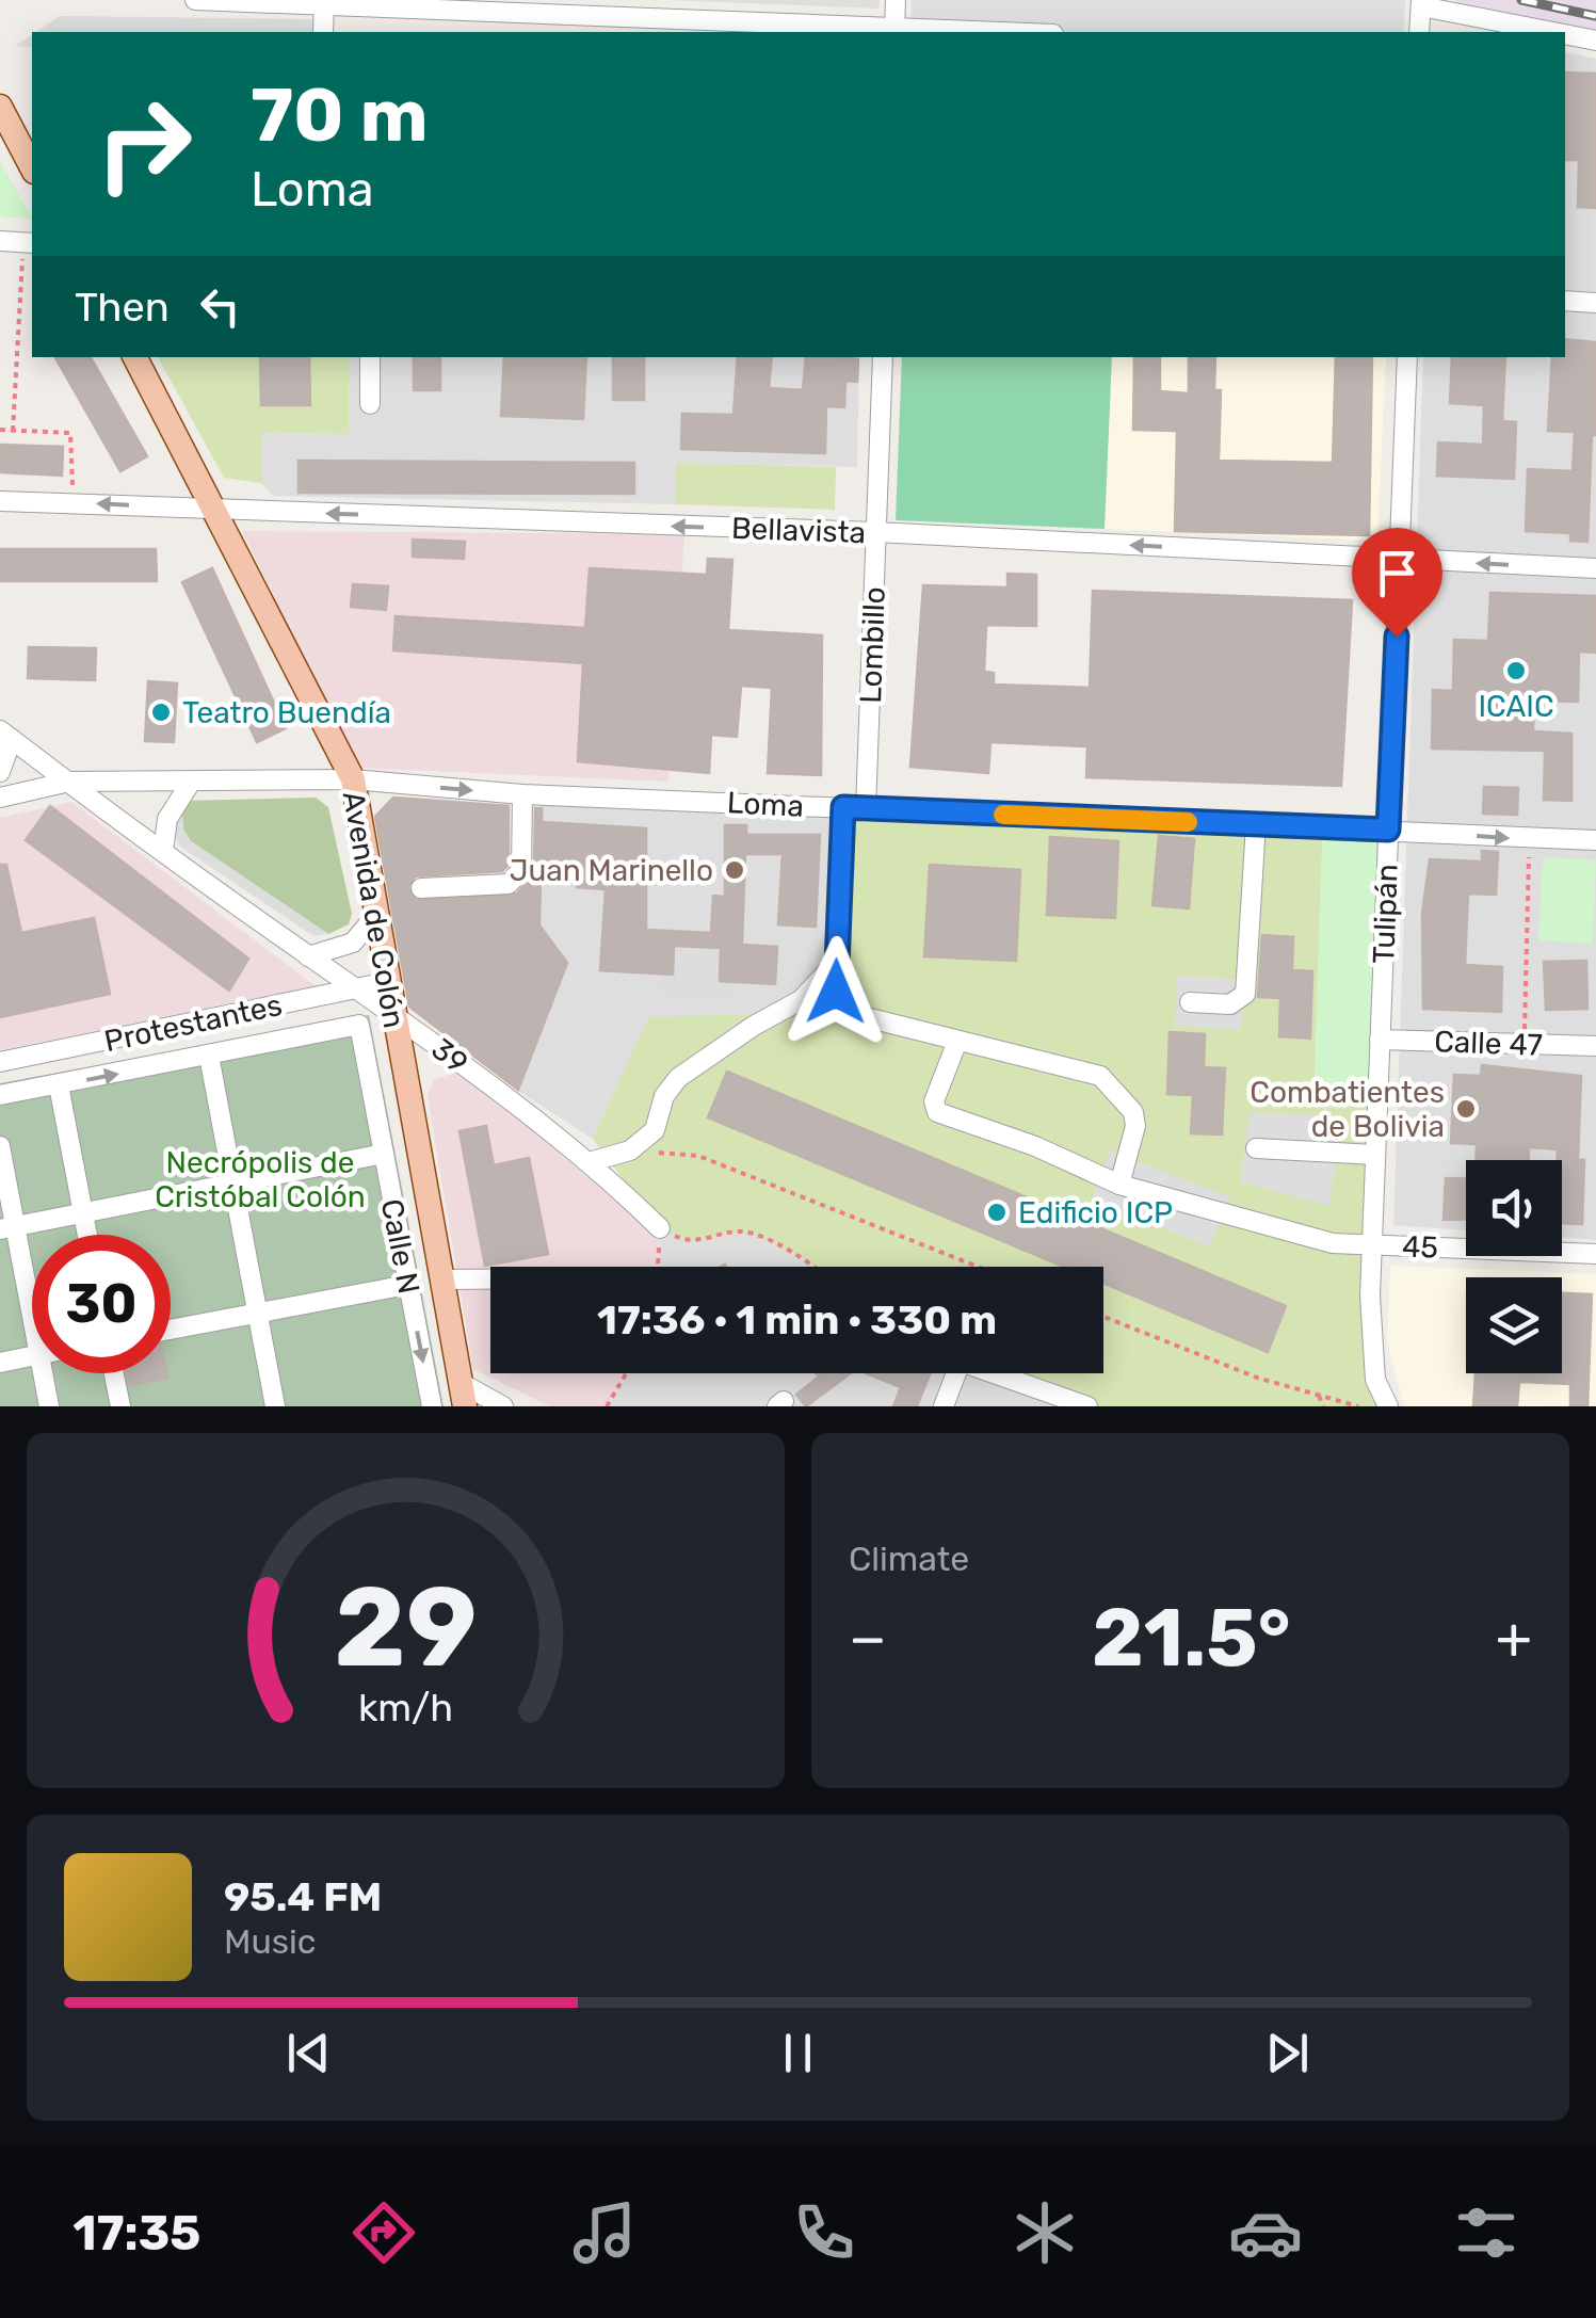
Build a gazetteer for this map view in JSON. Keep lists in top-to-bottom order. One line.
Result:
{"streets":{"main road":["Avenida de Colón"],"street":["Bellavista","Lombillo","Loma","Tulipán","Protestantes","Calle 47","39","Calle N","45"]},"crossings":[["Bellavista","Lombillo"],["Bellavista","Avenida de Colón"],["Bellavista","Tulipán"],["Lombillo","Loma"],["Loma","Avenida de Colón"],["Loma","Tulipán"],["Loma","39"],["Avenida de Colón","Protestantes"],["Avenida de Colón","39"],["Tulipán","Calle 47"],["Tulipán","45"],["Protestantes","39"]],"one_way":["Bellavista"],"parks":["Necrópolis de Cristóbal Colón"],"places":["ICAIC","Teatro Buendía","Juan Marinello","Combatientes de Bolivia","Edificio ICP"],"page":{"turn":["70 m","Loma"],"then":"Then","limit":"30","trip":"17:36 · 1 min · 330 m","tile":"Climate","heat":["−","21.5°","+"],"song":["95.4 FM","Music"],"tabs":"17:35","gauge":["29","km/h"]}}
